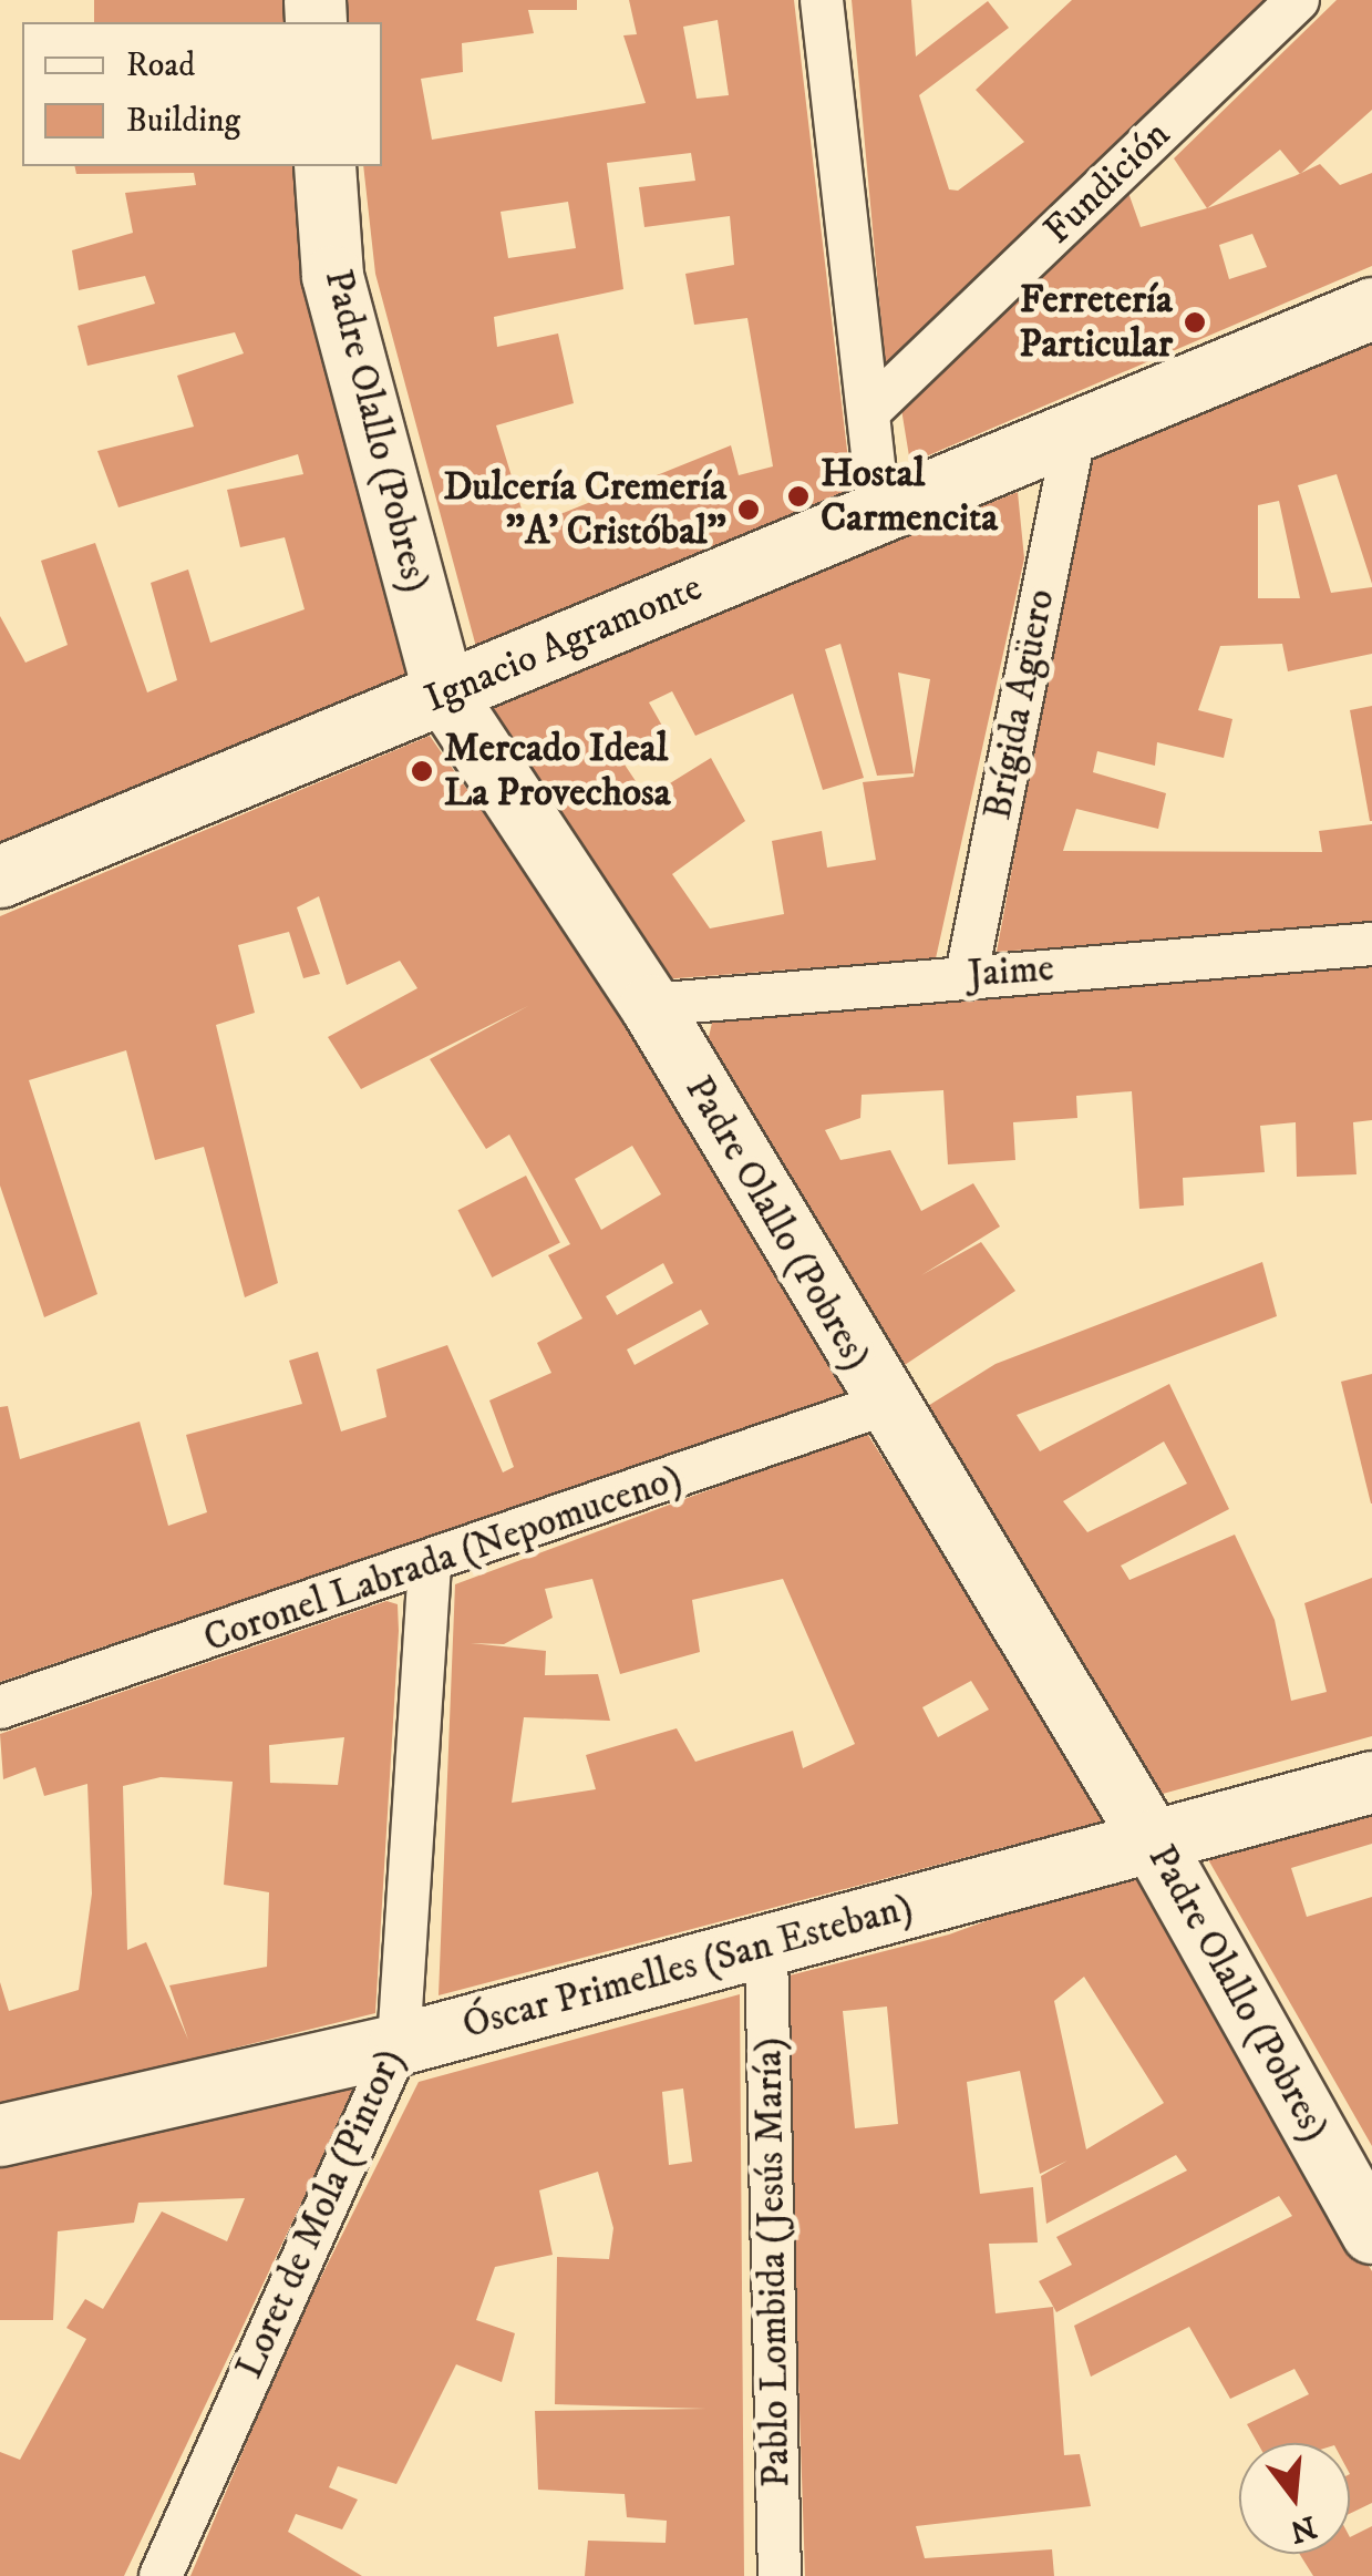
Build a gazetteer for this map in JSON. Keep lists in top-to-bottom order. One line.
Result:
{"streets":{"main road":["Padre Olallo (Pobres)","Ignacio Agramonte","Óscar Primelles (San Esteban)"],"street":["Fundición","Brígida Agüero","Jaime","Coronel Labrada (Nepomuceno)","Loret de Mola (Pintor)","Pablo Lombida (Jesús María)"]},"crossings":[["Padre Olallo (Pobres)","Ignacio Agramonte"],["Padre Olallo (Pobres)","Jaime"],["Padre Olallo (Pobres)","Coronel Labrada (Nepomuceno)"],["Padre Olallo (Pobres)","Óscar Primelles (San Esteban)"],["Ignacio Agramonte","Brígida Agüero"],["Brígida Agüero","Jaime"],["Coronel Labrada (Nepomuceno)","Loret de Mola (Pintor)"],["Óscar Primelles (San Esteban)","Loret de Mola (Pintor)"],["Óscar Primelles (San Esteban)","Pablo Lombida (Jesús María)"]],"places":["Ferretería Particular","Hostal Carmencita","Dulcería Cremería \"A' Cristóbal\"","Mercado Ideal La Provechosa"],"legend":["Road","Building"],"north":"bottom"}
